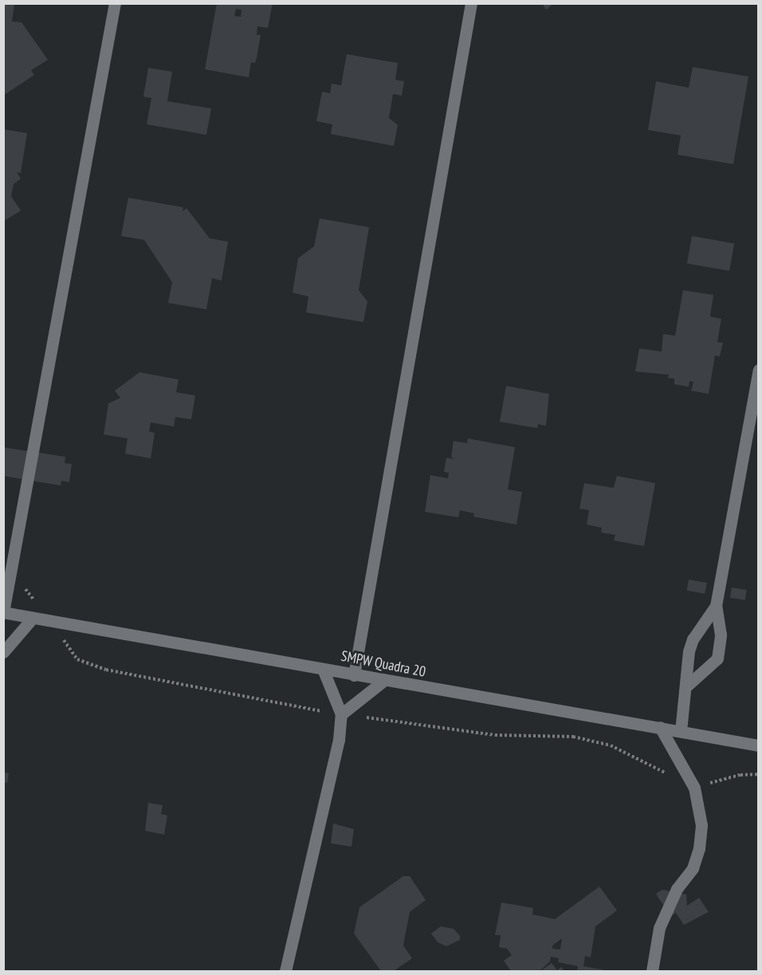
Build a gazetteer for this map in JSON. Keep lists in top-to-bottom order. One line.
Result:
{"streets":{"street":["SMPW Quadra 20"]}}
